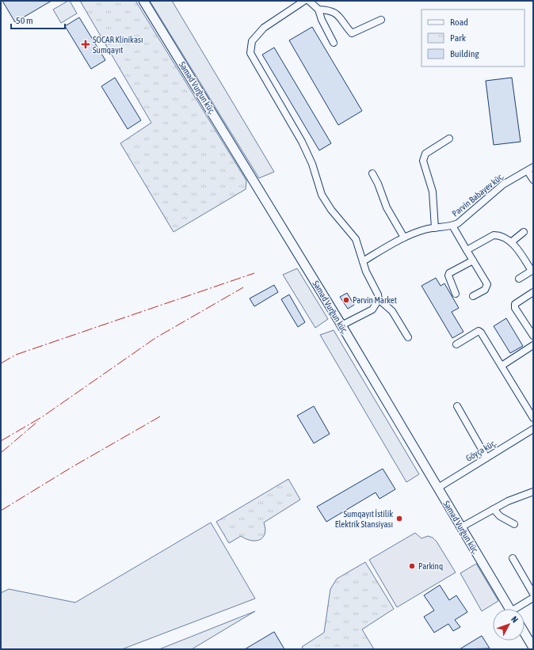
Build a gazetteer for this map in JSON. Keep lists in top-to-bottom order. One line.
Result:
{"streets":{"main road":["Səməd Vurğun küç."],"street":["Pərvin Babayev küç.","Göyçə küç."]},"crossings":[["Səməd Vurğun küç.","Göyçə küç."]],"places":{"health":["SOCAR Klinikası Sumqayıt"],"other":["Pərvin Market","Sumqayıt İstilik Elektrik Stansiyası","Parkinq"]},"legend":["Road","Park","Building"],"scale_bar":"50 m","north":"top right"}
